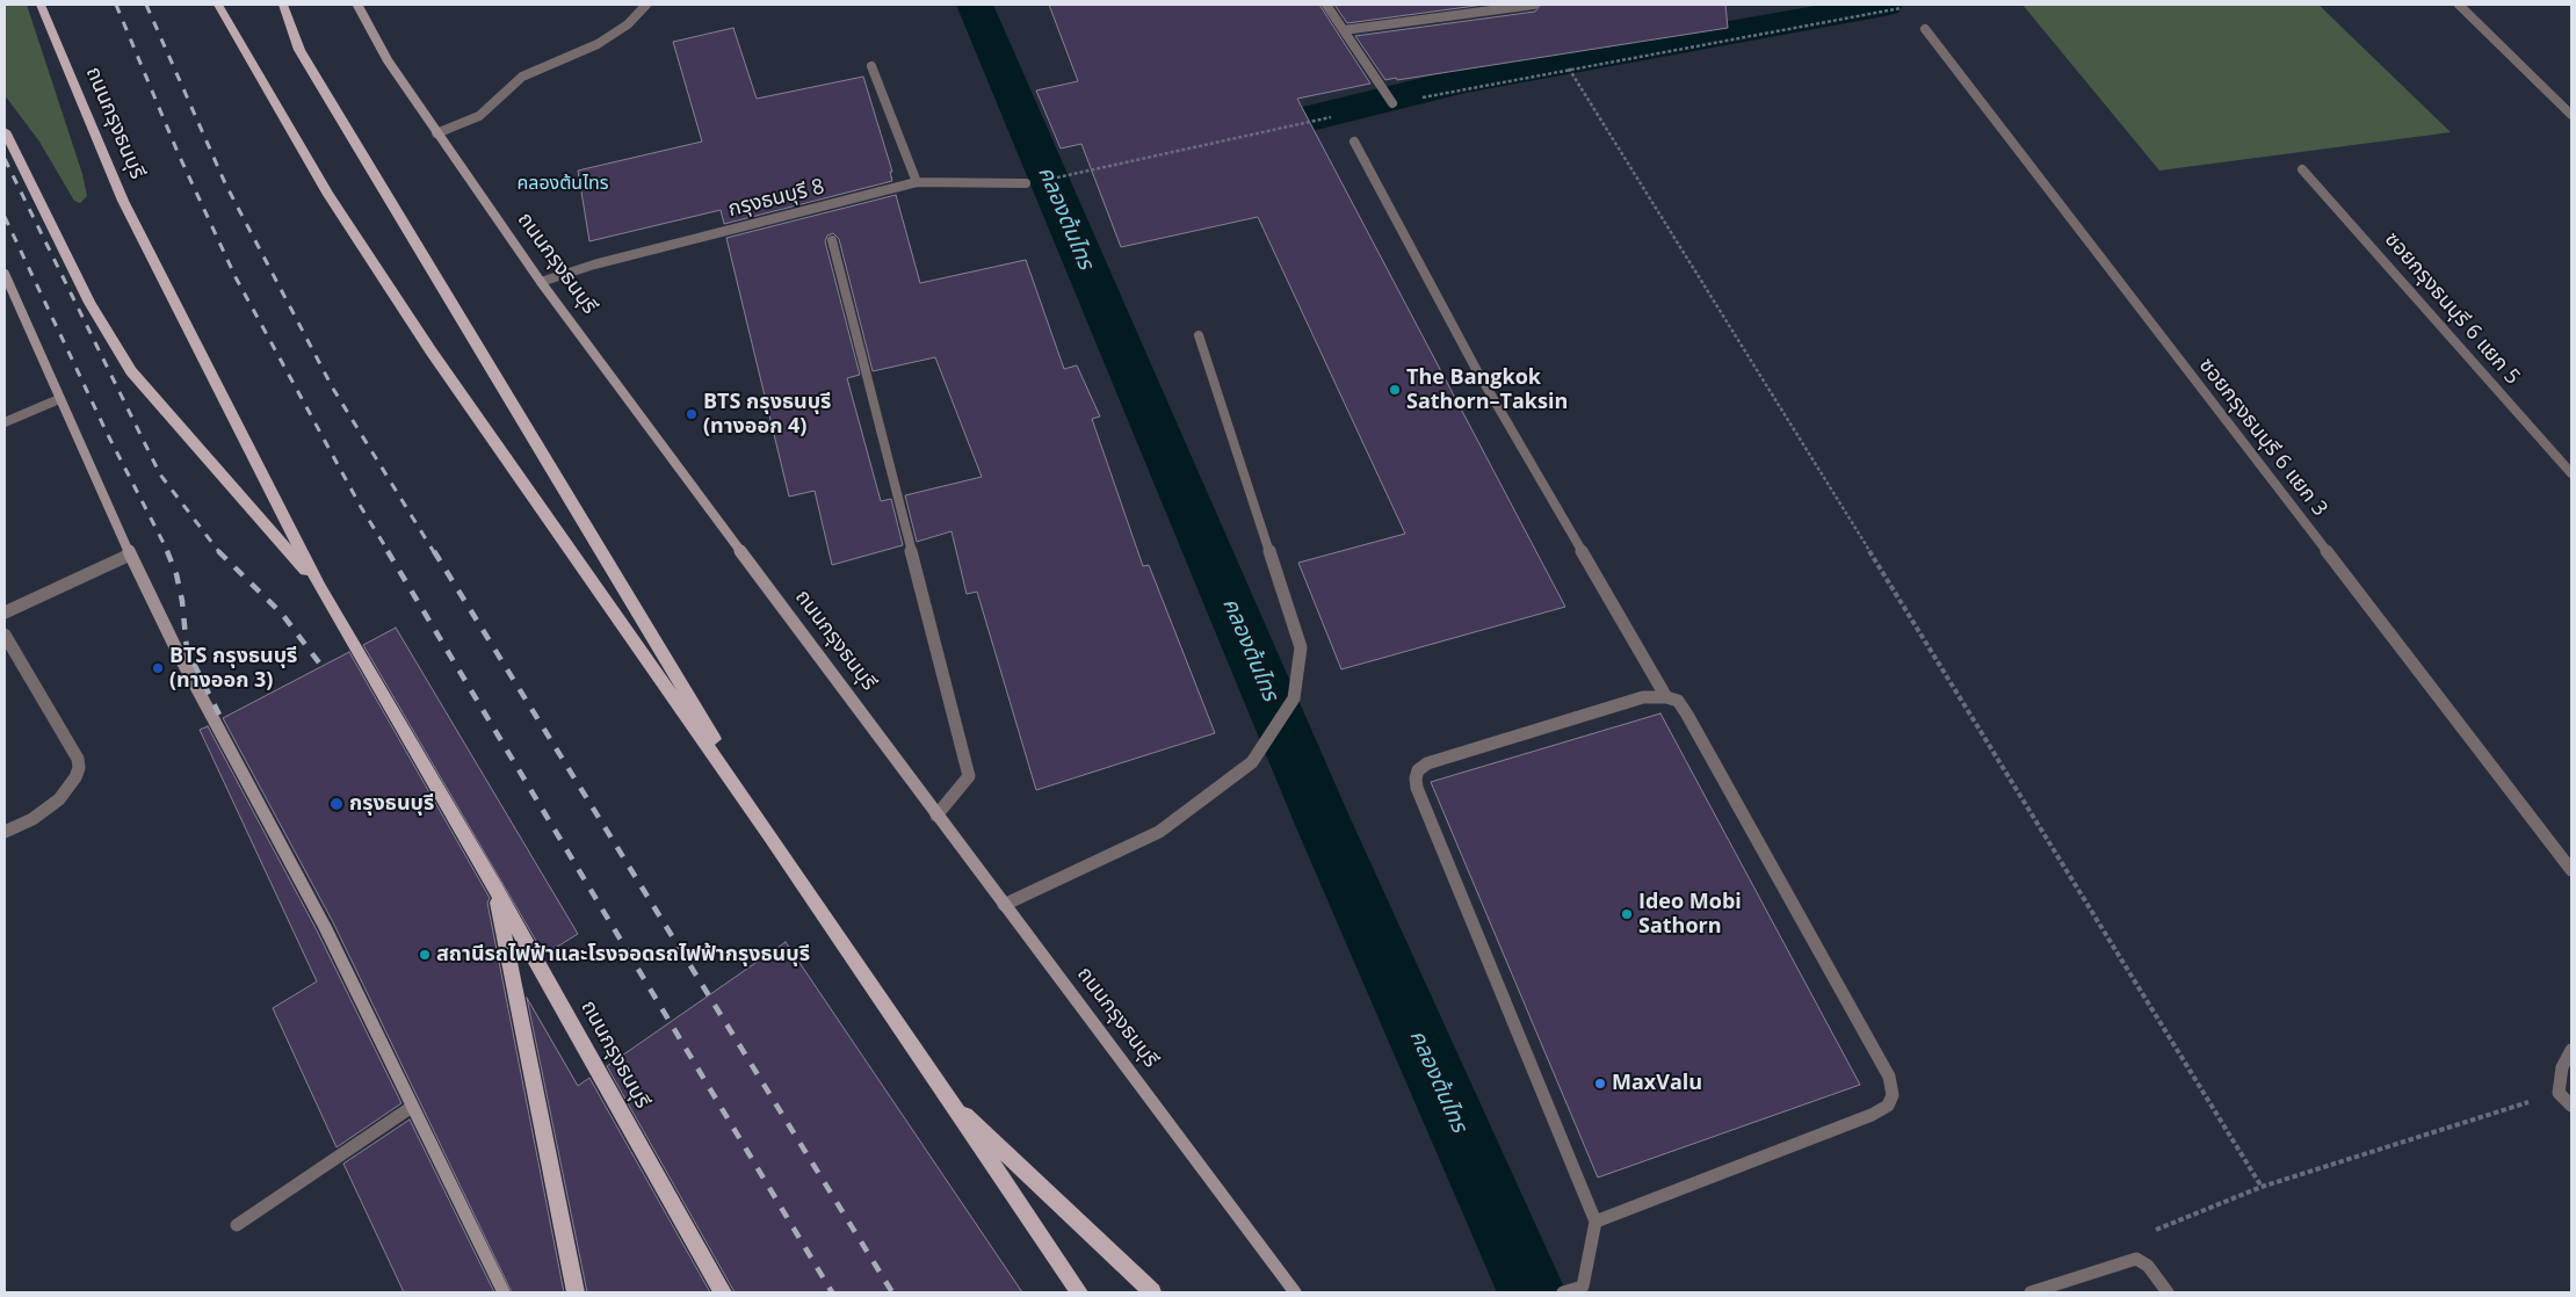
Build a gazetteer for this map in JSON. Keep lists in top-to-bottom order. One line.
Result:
{"streets":{"main road":["ถนนกรุงธนบุรี"],"street":["กรุงธนบุรี 8","ซอยกรุงธนบุรี 6 แยก 5","ซอยกรุงธนบุรี 6 แยก 3"]},"crossings":[["ถนนกรุงธนบุรี","กรุงธนบุรี 8"]],"districts":["คลองต้นไทร"],"water":["คลองต้นไทร"],"places":["The Bangkok Sathorn–Taksin","BTS กรุงธนบุรี (ทางออก 4)","BTS กรุงธนบุรี (ทางออก 3)","กรุงธนบุรี","Ideo Mobi Sathorn","สถานีรถไฟฟ้าและโรงจอดรถไฟฟ้ากรุงธนบุรี","MaxValu"]}
